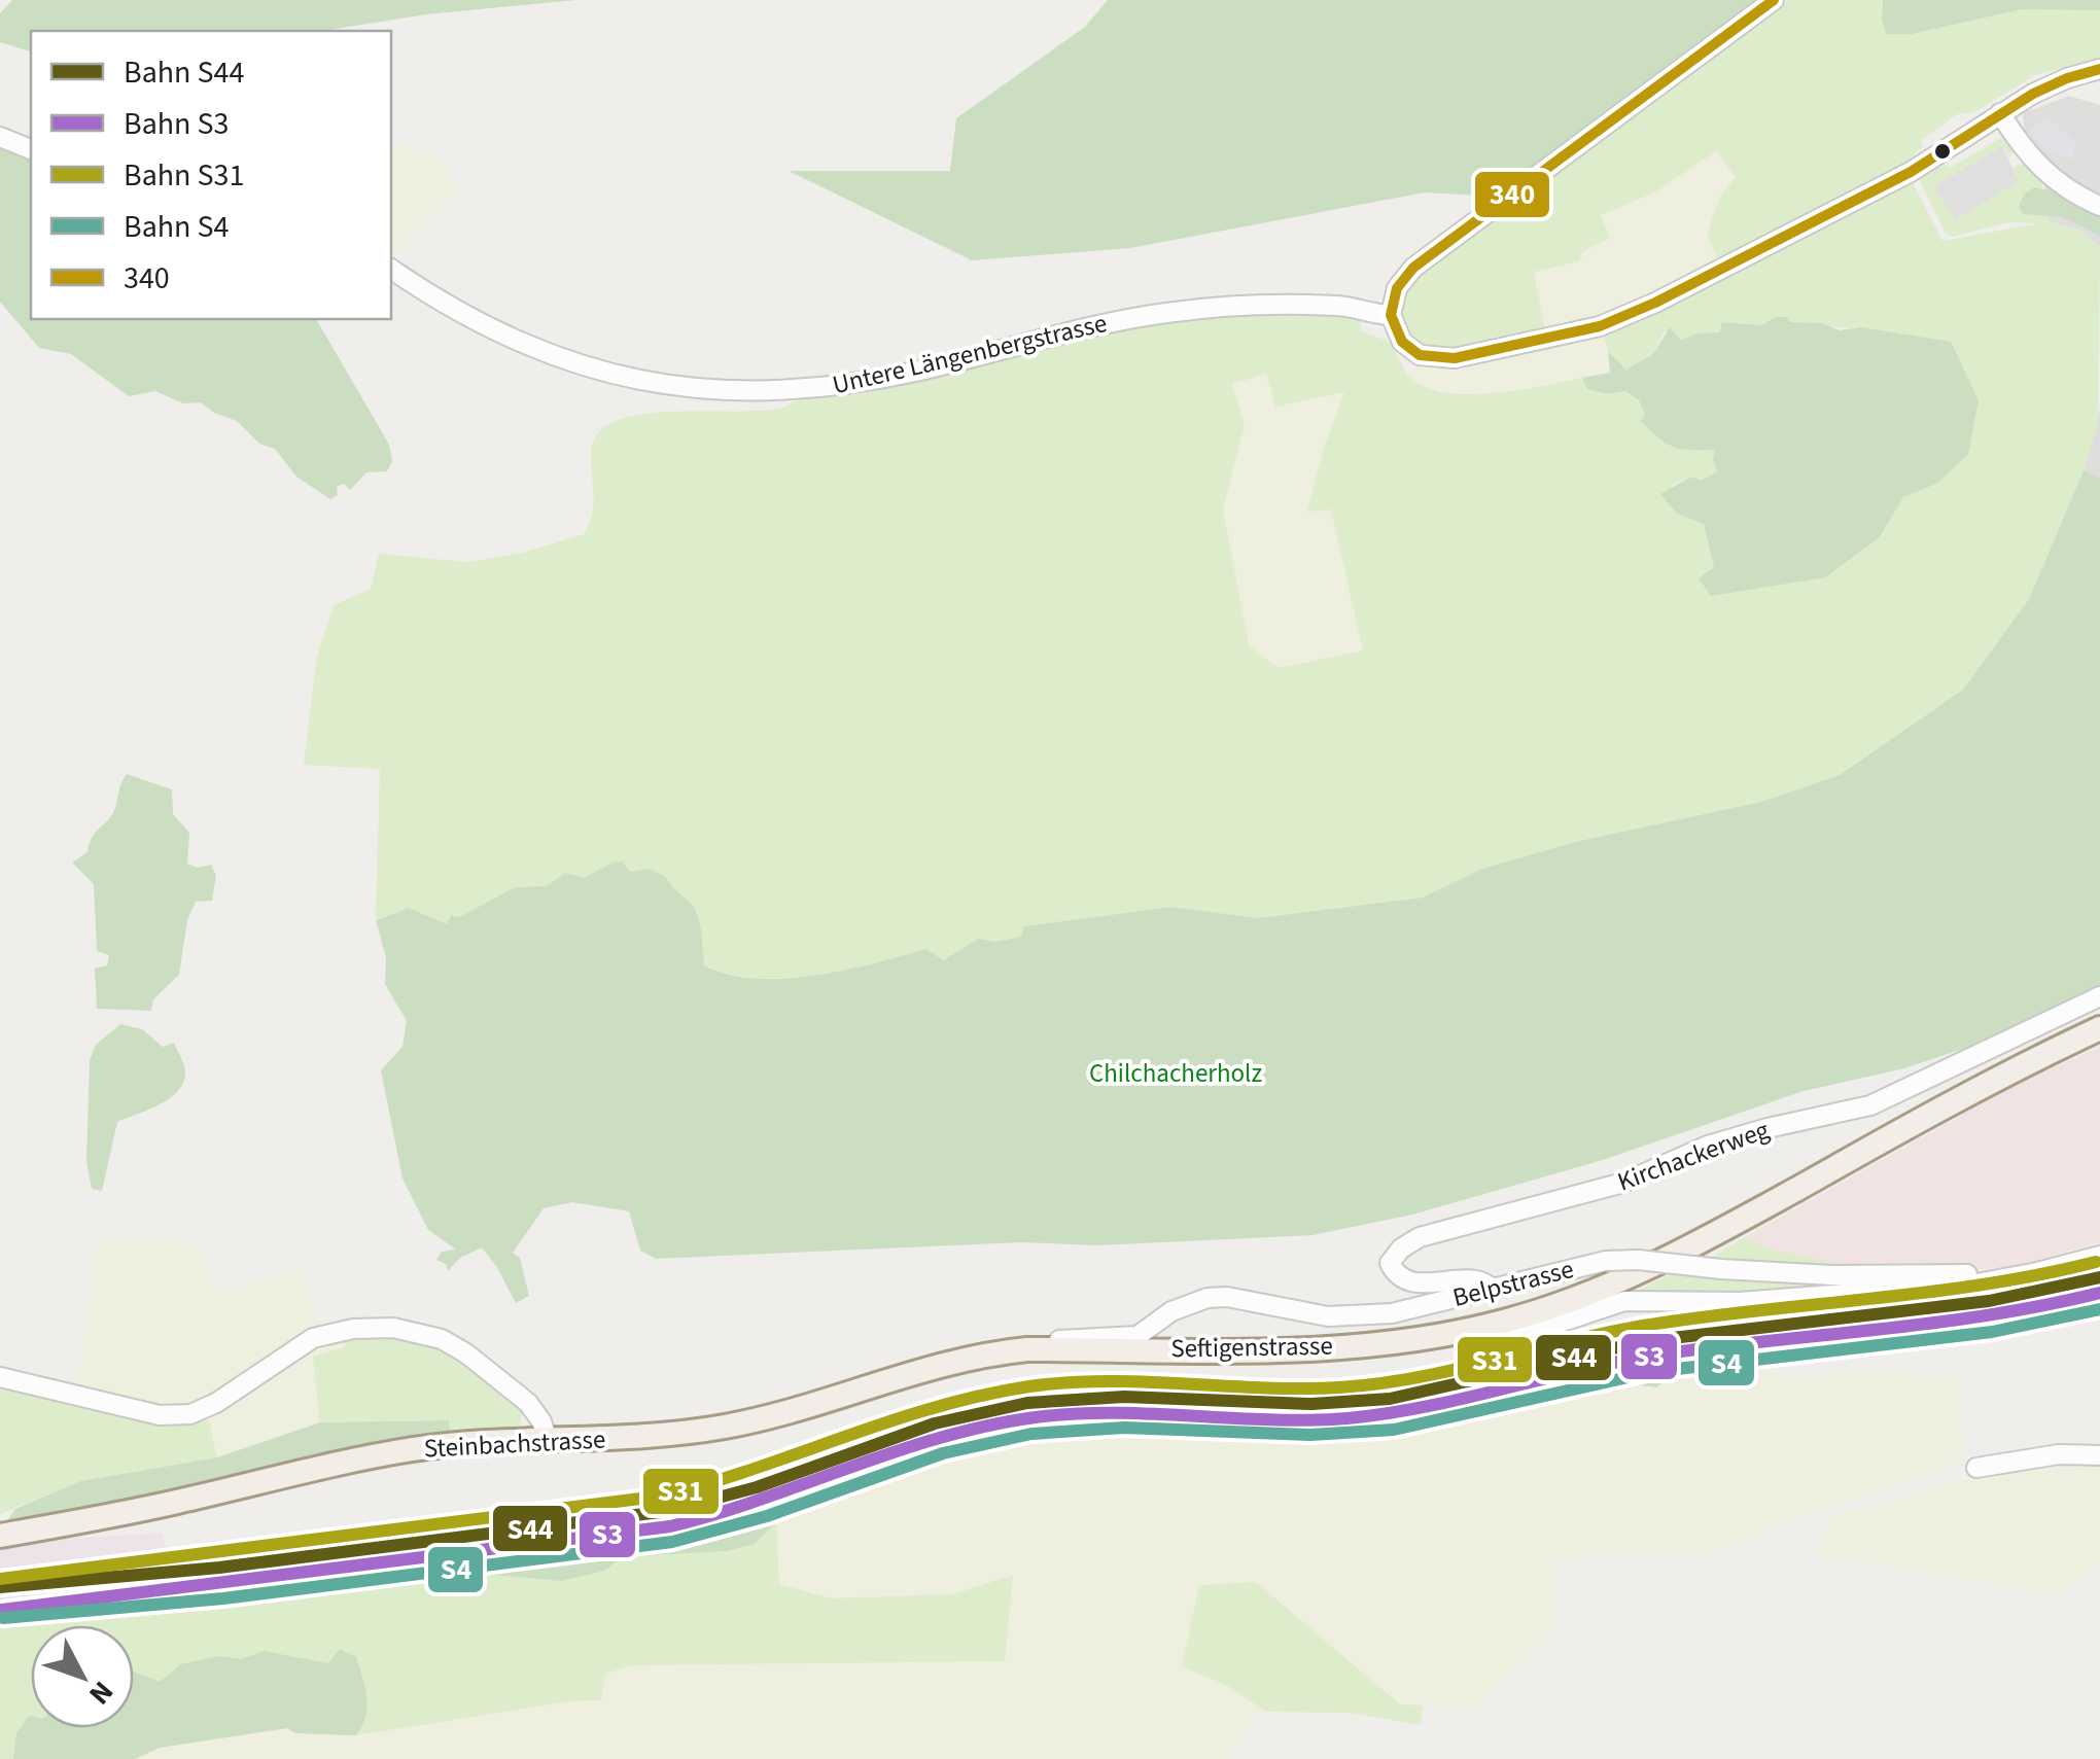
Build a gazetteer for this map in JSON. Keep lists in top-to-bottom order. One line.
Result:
{"streets":{"main road":["Seftigenstrasse","Steinbachstrasse"],"street":["Untere Längenbergstrasse","Kirchackerweg","Belpstrasse"]},"crossings":[["Kirchackerweg","Belpstrasse"],["Belpstrasse","Seftigenstrasse"],["Belpstrasse","Steinbachstrasse"],["Seftigenstrasse","Steinbachstrasse"]],"parks":["Chilchacherholz"],"lines":["transit line 340","rail line S31","rail line S44","rail line S3","rail line S4"],"legend":["Bahn S44","Bahn S3","Bahn S31","Bahn S4","340"],"north":"bottom right"}
